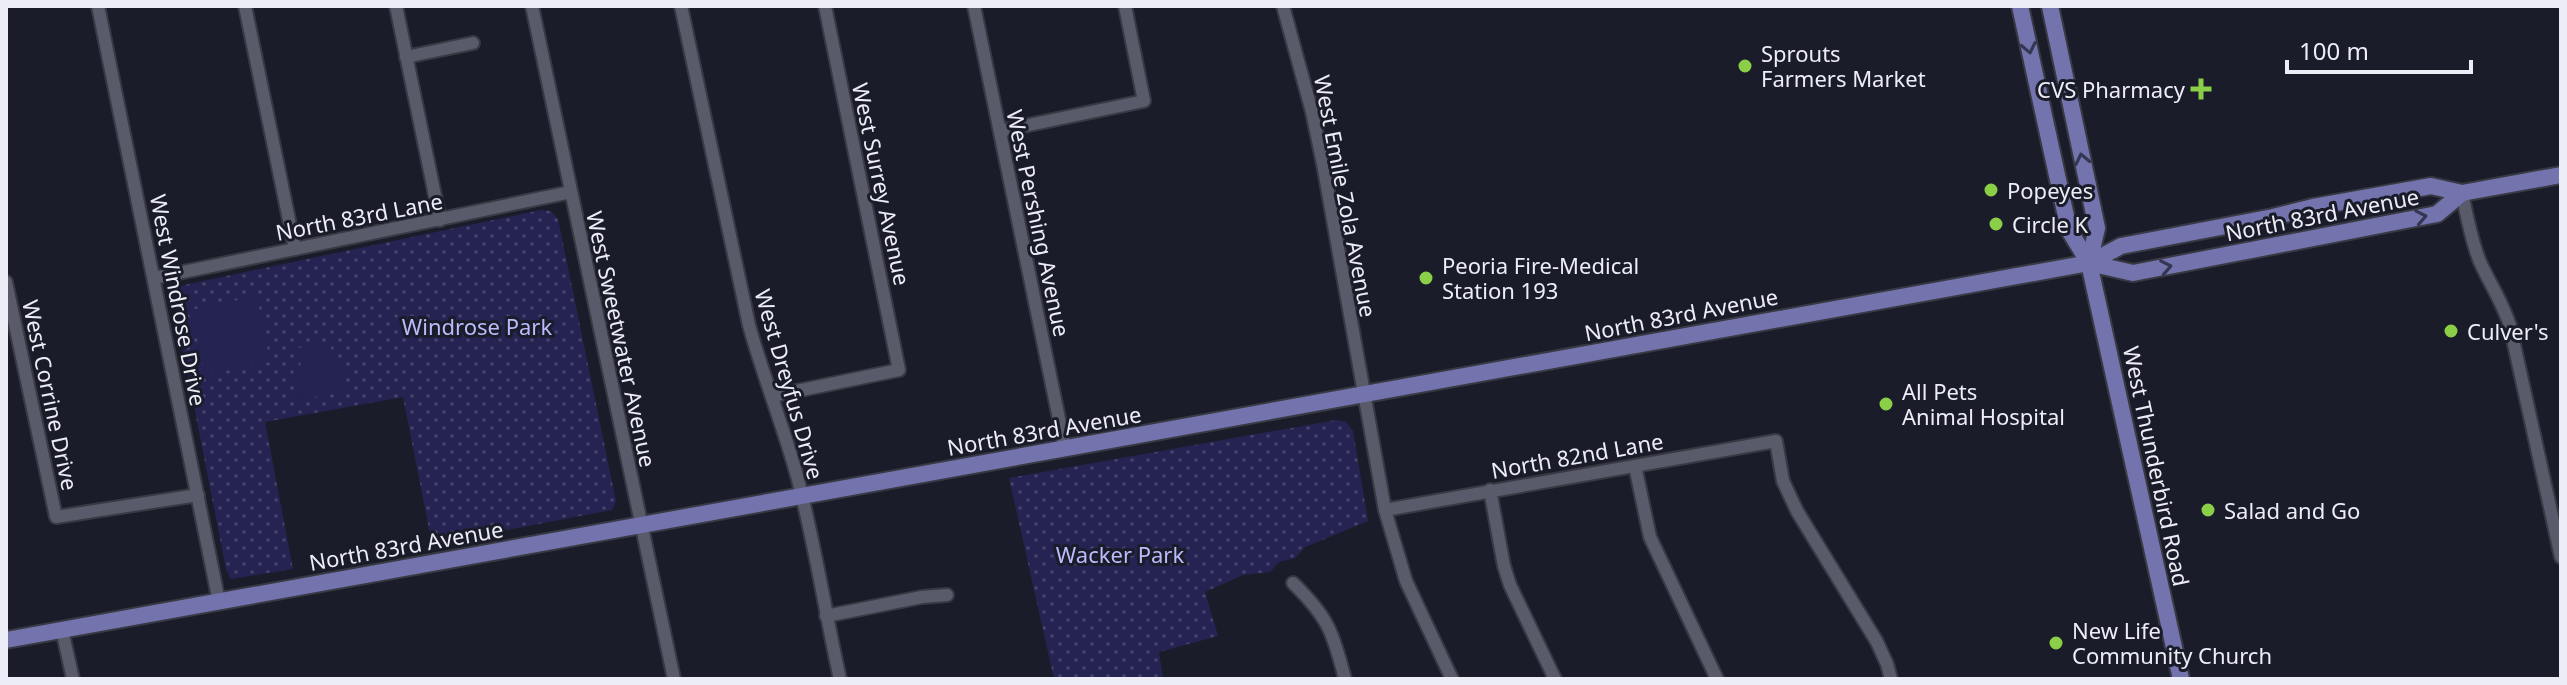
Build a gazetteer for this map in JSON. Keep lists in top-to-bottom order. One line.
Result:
{"streets":{"main road":["North 83rd Avenue","West Thunderbird Road"],"street":["West Surrey Avenue","West Emile Zola Avenue","North 83rd Lane","West Pershing Avenue","West Windrose Drive","West Sweetwater Avenue","West Dreyfus Drive","West Corrine Drive","North 82nd Lane"]},"crossings":[["West Surrey Avenue","West Dreyfus Drive"],["West Emile Zola Avenue","North 83rd Avenue"],["West Emile Zola Avenue","North 82nd Lane"],["North 83rd Avenue","West Pershing Avenue"],["North 83rd Avenue","West Windrose Drive"],["North 83rd Avenue","West Sweetwater Avenue"],["North 83rd Avenue","West Dreyfus Drive"],["North 83rd Avenue","West Thunderbird Road"],["North 83rd Lane","West Windrose Drive"],["North 83rd Lane","West Sweetwater Avenue"],["West Windrose Drive","West Corrine Drive"]],"parks":["Windrose Park","Wacker Park"],"places":{"other":["Sprouts Farmers Market","Popeyes","Circle K","Peoria Fire-Medical Station 193","Culver's","All Pets Animal Hospital","Salad and Go","New Life Community Church"],"health":["CVS Pharmacy"]},"scale_bar":"100 m"}
